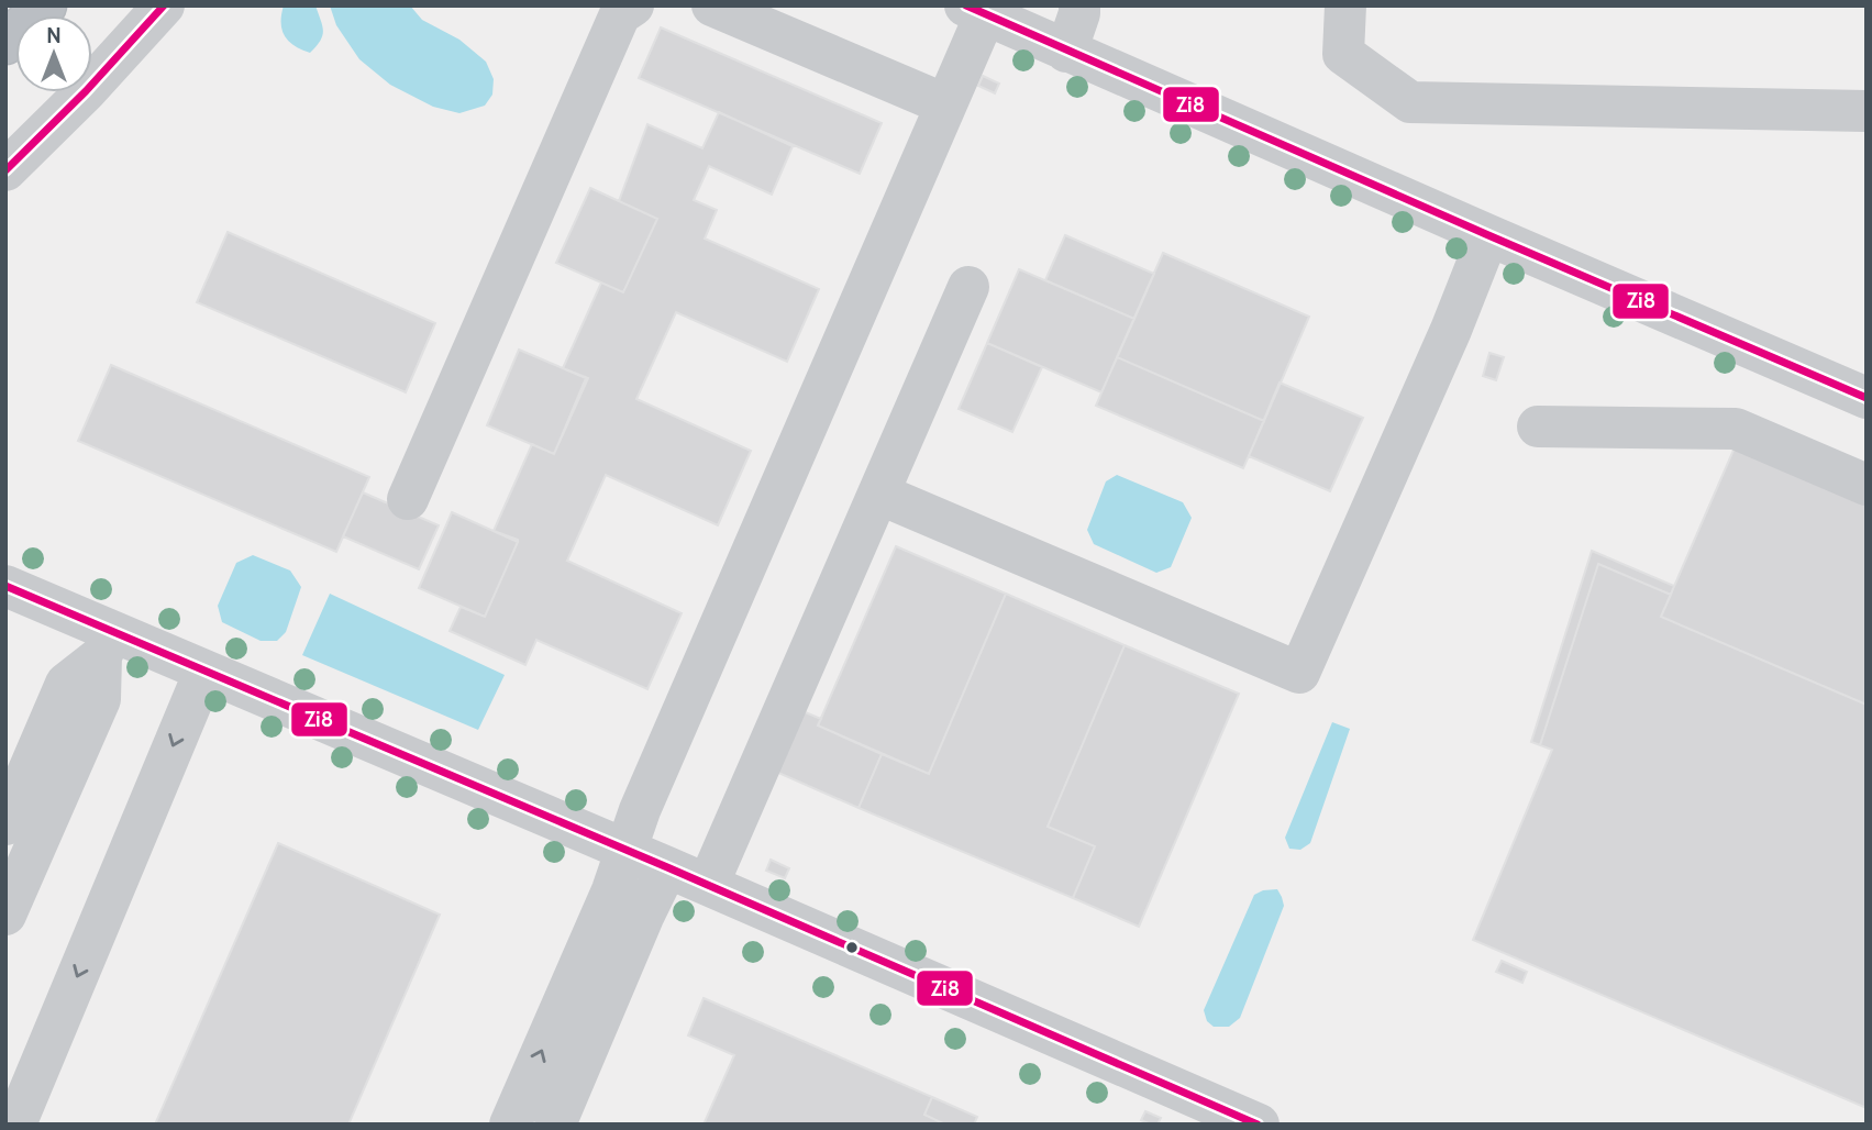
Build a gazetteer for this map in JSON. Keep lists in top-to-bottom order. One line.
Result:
{"lines":["transit line Zi8"],"north":"top"}
